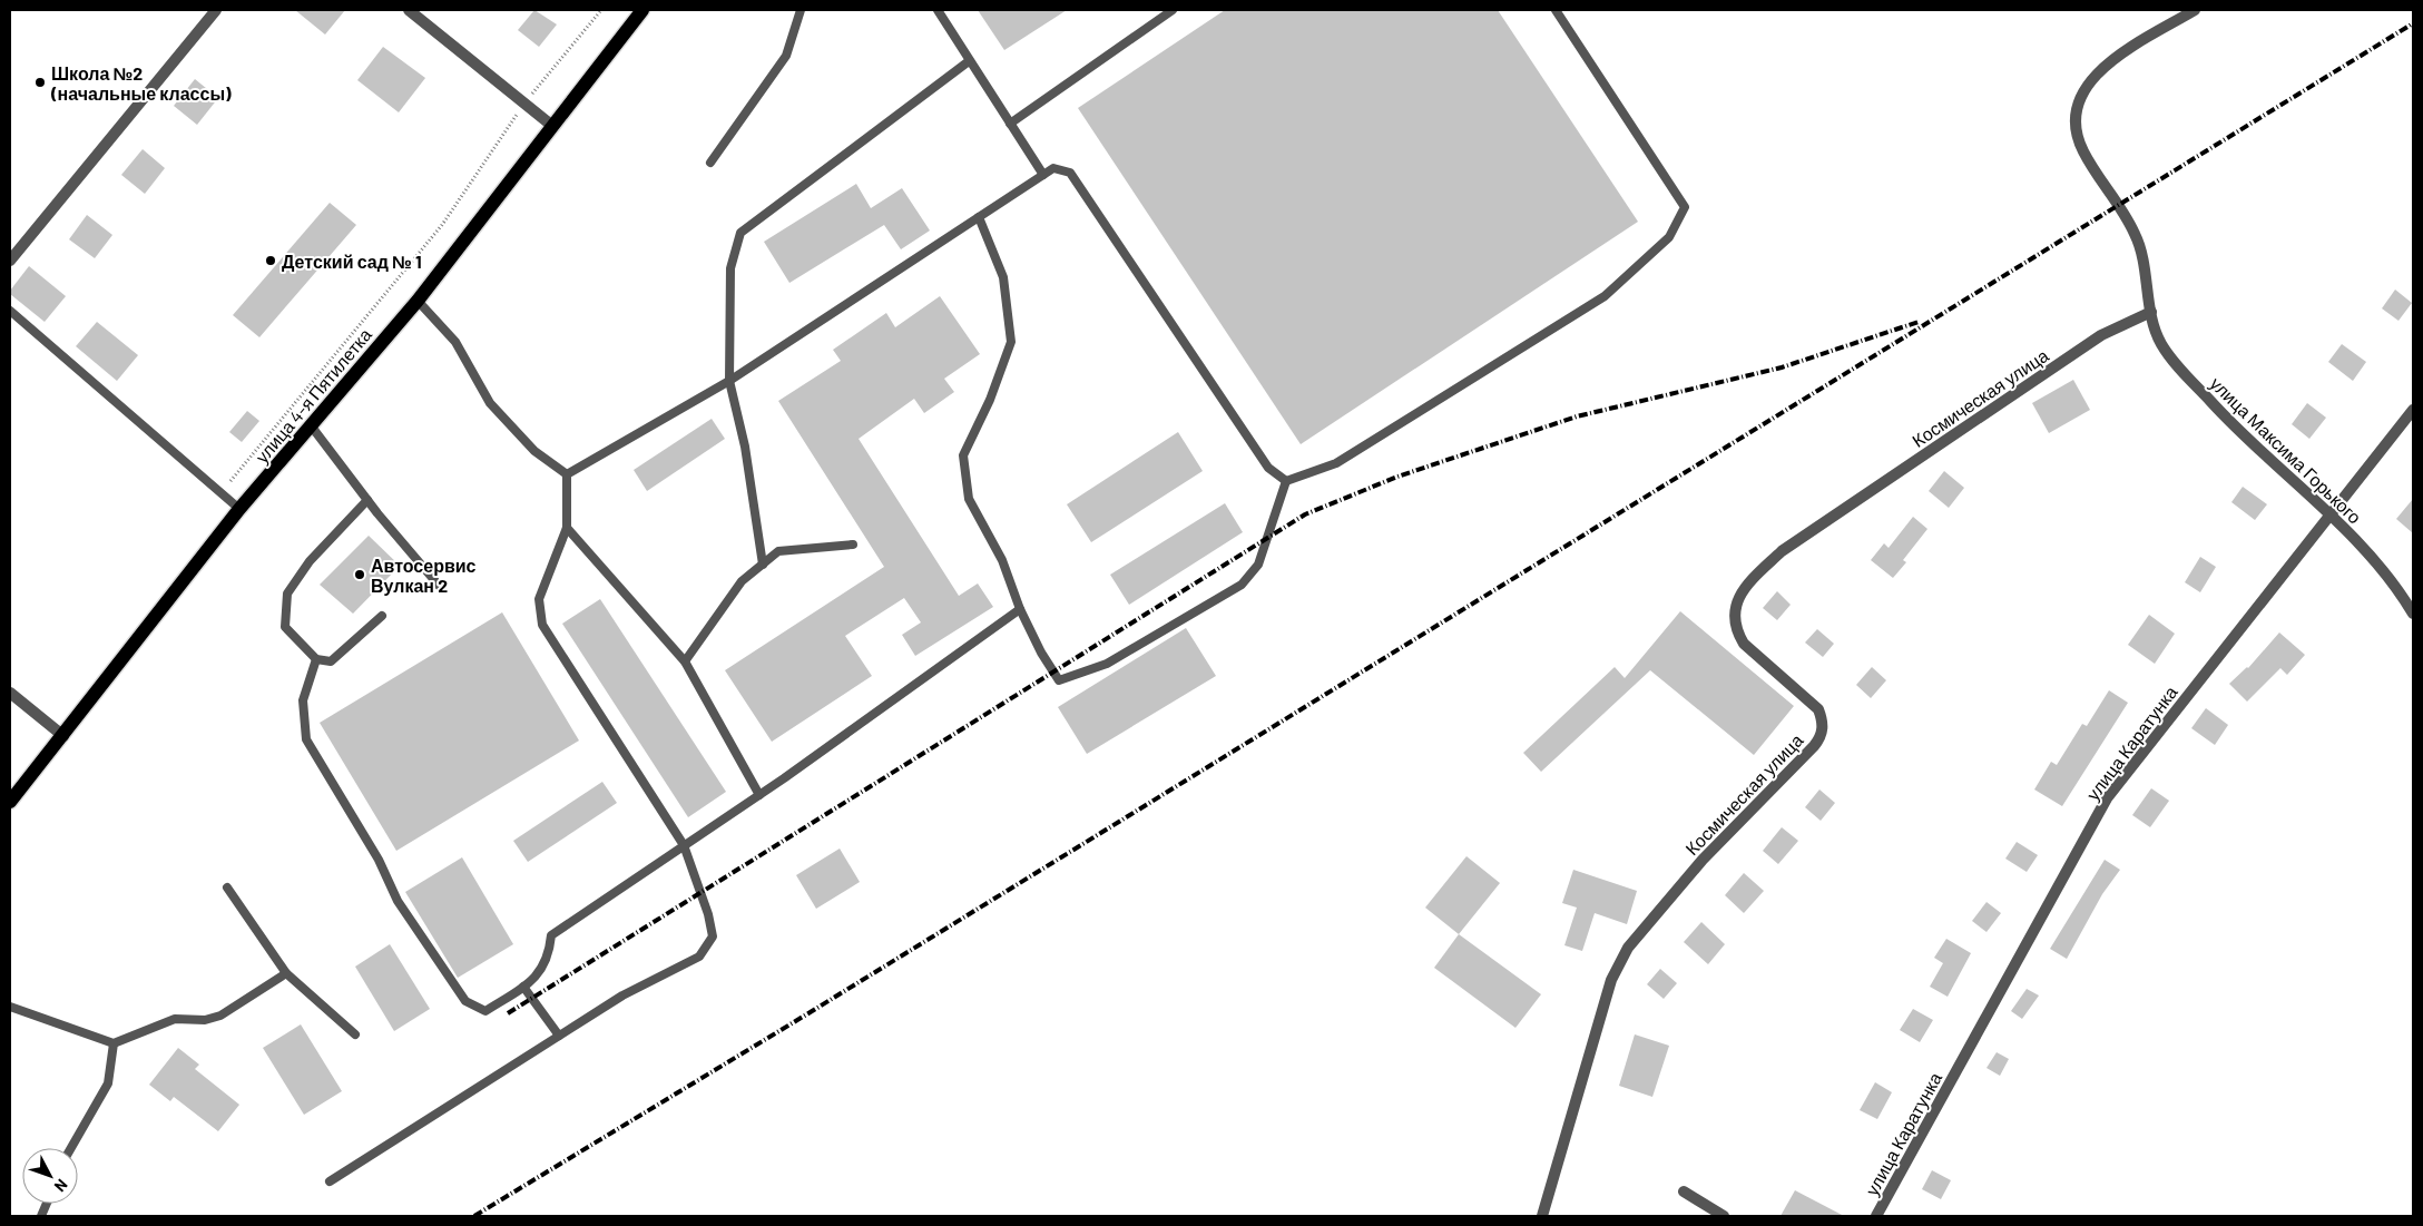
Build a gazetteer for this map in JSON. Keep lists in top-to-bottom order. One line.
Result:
{"streets":{"main road":["улица 4-я Пятилетка"],"street":["Космическая улица","улица Максима Горького","улица Каратунка"]},"crossings":[["Космическая улица","улица Максима Горького"],["улица Максима Горького","улица Каратунка"]],"places":["Школа №2 (начальные классы)","Детский сад № 1","Автосервис Вулкан 2"],"north":"bottom right"}
